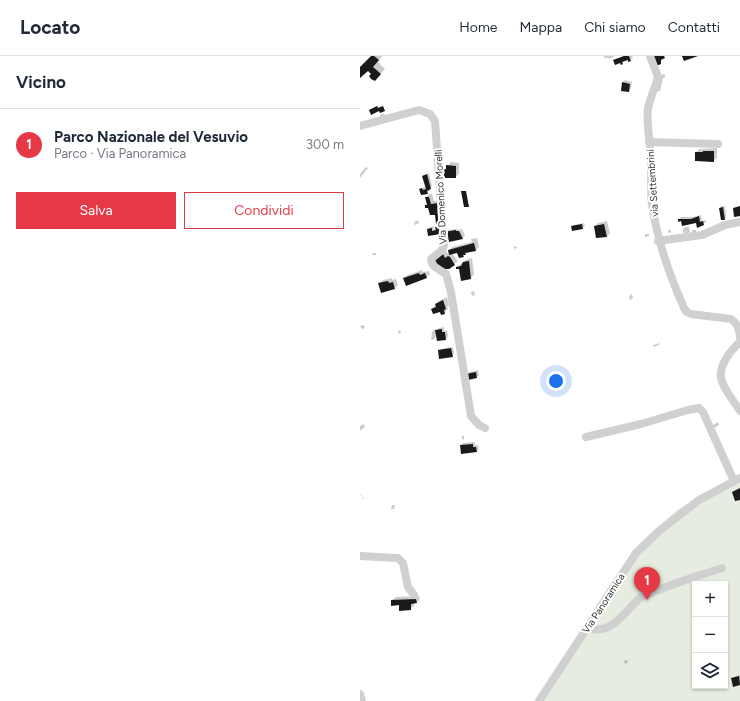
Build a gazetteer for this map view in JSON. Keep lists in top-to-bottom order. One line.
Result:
{"streets":{"street":["via Settembrini","Via Domenico Morelli","Via Panoramica"]},"page":{"header":"Locato","nav":["Home","Mappa","Chi siamo","Contatti"],"heading":"Vicino","list":[{"mark":"1","name":"Parco Nazionale del Vesuvio","note":"Parco · Via Panoramica","value":"300 m"}],"buttons":["Salva","Condividi"],"pins":"1","map_buttons":["+","−"]}}
